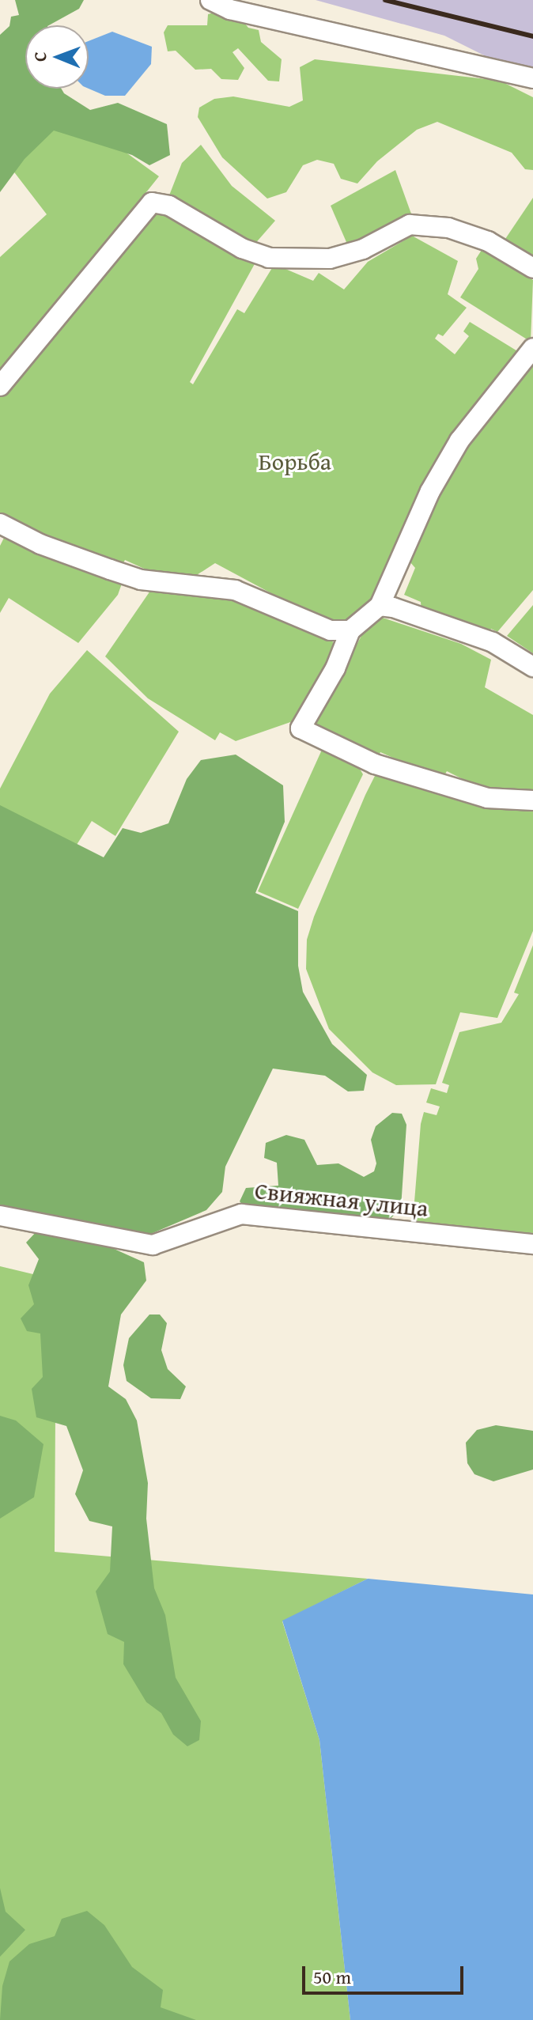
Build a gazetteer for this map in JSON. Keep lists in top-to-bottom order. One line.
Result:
{"streets":{"street":["Свияжная улица"]},"parks":["Борьба"],"scale_bar":"50 m","north":"left"}
